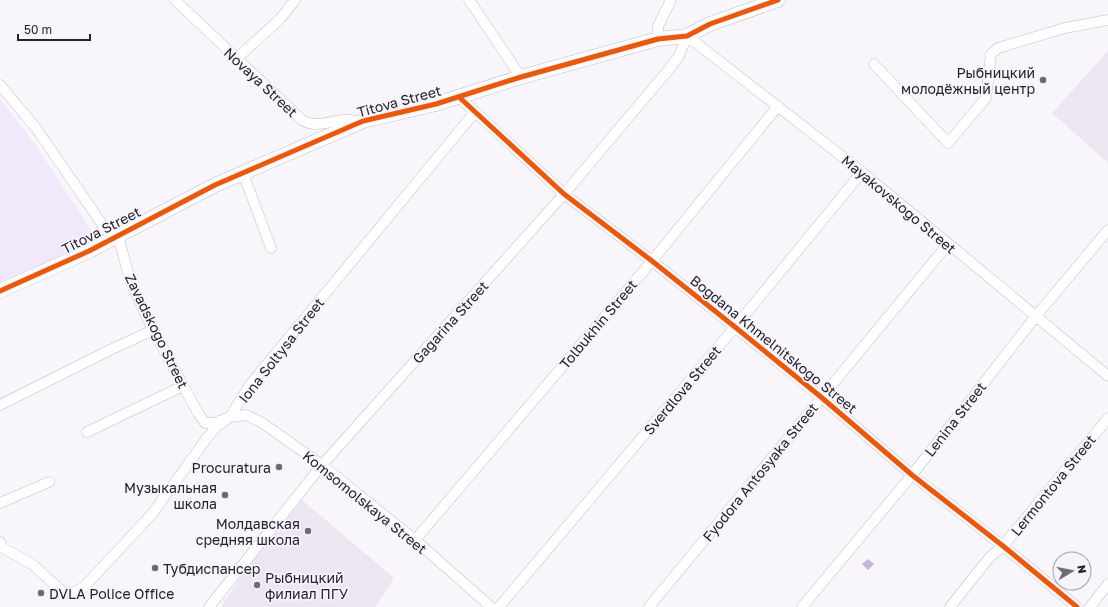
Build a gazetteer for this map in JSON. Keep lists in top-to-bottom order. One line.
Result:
{"streets":{"street":["Novaya Street","Titova Street","Mayakovskogo Street","Gagarina Street","Tolbukhin Street","Zavadskogo Street","Bogdana Khmelnitskogo Street","Iona Soltysa Street","Sverdlova Street","Lenina Street","Fyodora Antosyaka Street","Lermontova Street","Komsomolskaya Street"]},"crossings":[["Novaya Street","Titova Street"],["Titova Street","Mayakovskogo Street"],["Titova Street","Gagarina Street"],["Titova Street","Zavadskogo Street"],["Titova Street","Bogdana Khmelnitskogo Street"],["Mayakovskogo Street","Gagarina Street"],["Mayakovskogo Street","Tolbukhin Street"],["Mayakovskogo Street","Sverdlova Street"],["Mayakovskogo Street","Lenina Street"],["Mayakovskogo Street","Fyodora Antosyaka Street"],["Gagarina Street","Bogdana Khmelnitskogo Street"],["Gagarina Street","Komsomolskaya Street"],["Tolbukhin Street","Bogdana Khmelnitskogo Street"],["Tolbukhin Street","Komsomolskaya Street"],["Bogdana Khmelnitskogo Street","Iona Soltysa Street"],["Bogdana Khmelnitskogo Street","Sverdlova Street"],["Bogdana Khmelnitskogo Street","Lenina Street"],["Bogdana Khmelnitskogo Street","Fyodora Antosyaka Street"],["Bogdana Khmelnitskogo Street","Lermontova Street"],["Iona Soltysa Street","Komsomolskaya Street"]],"places":["Рыбницкий молодёжный центр","Procuratura","Музыкальная школа","Молдавская средняя школа","Тубдиспансер","Рыбницкий филиал ПГУ","DVLA Police Office"],"scale_bar":"50 m","north":"right"}
